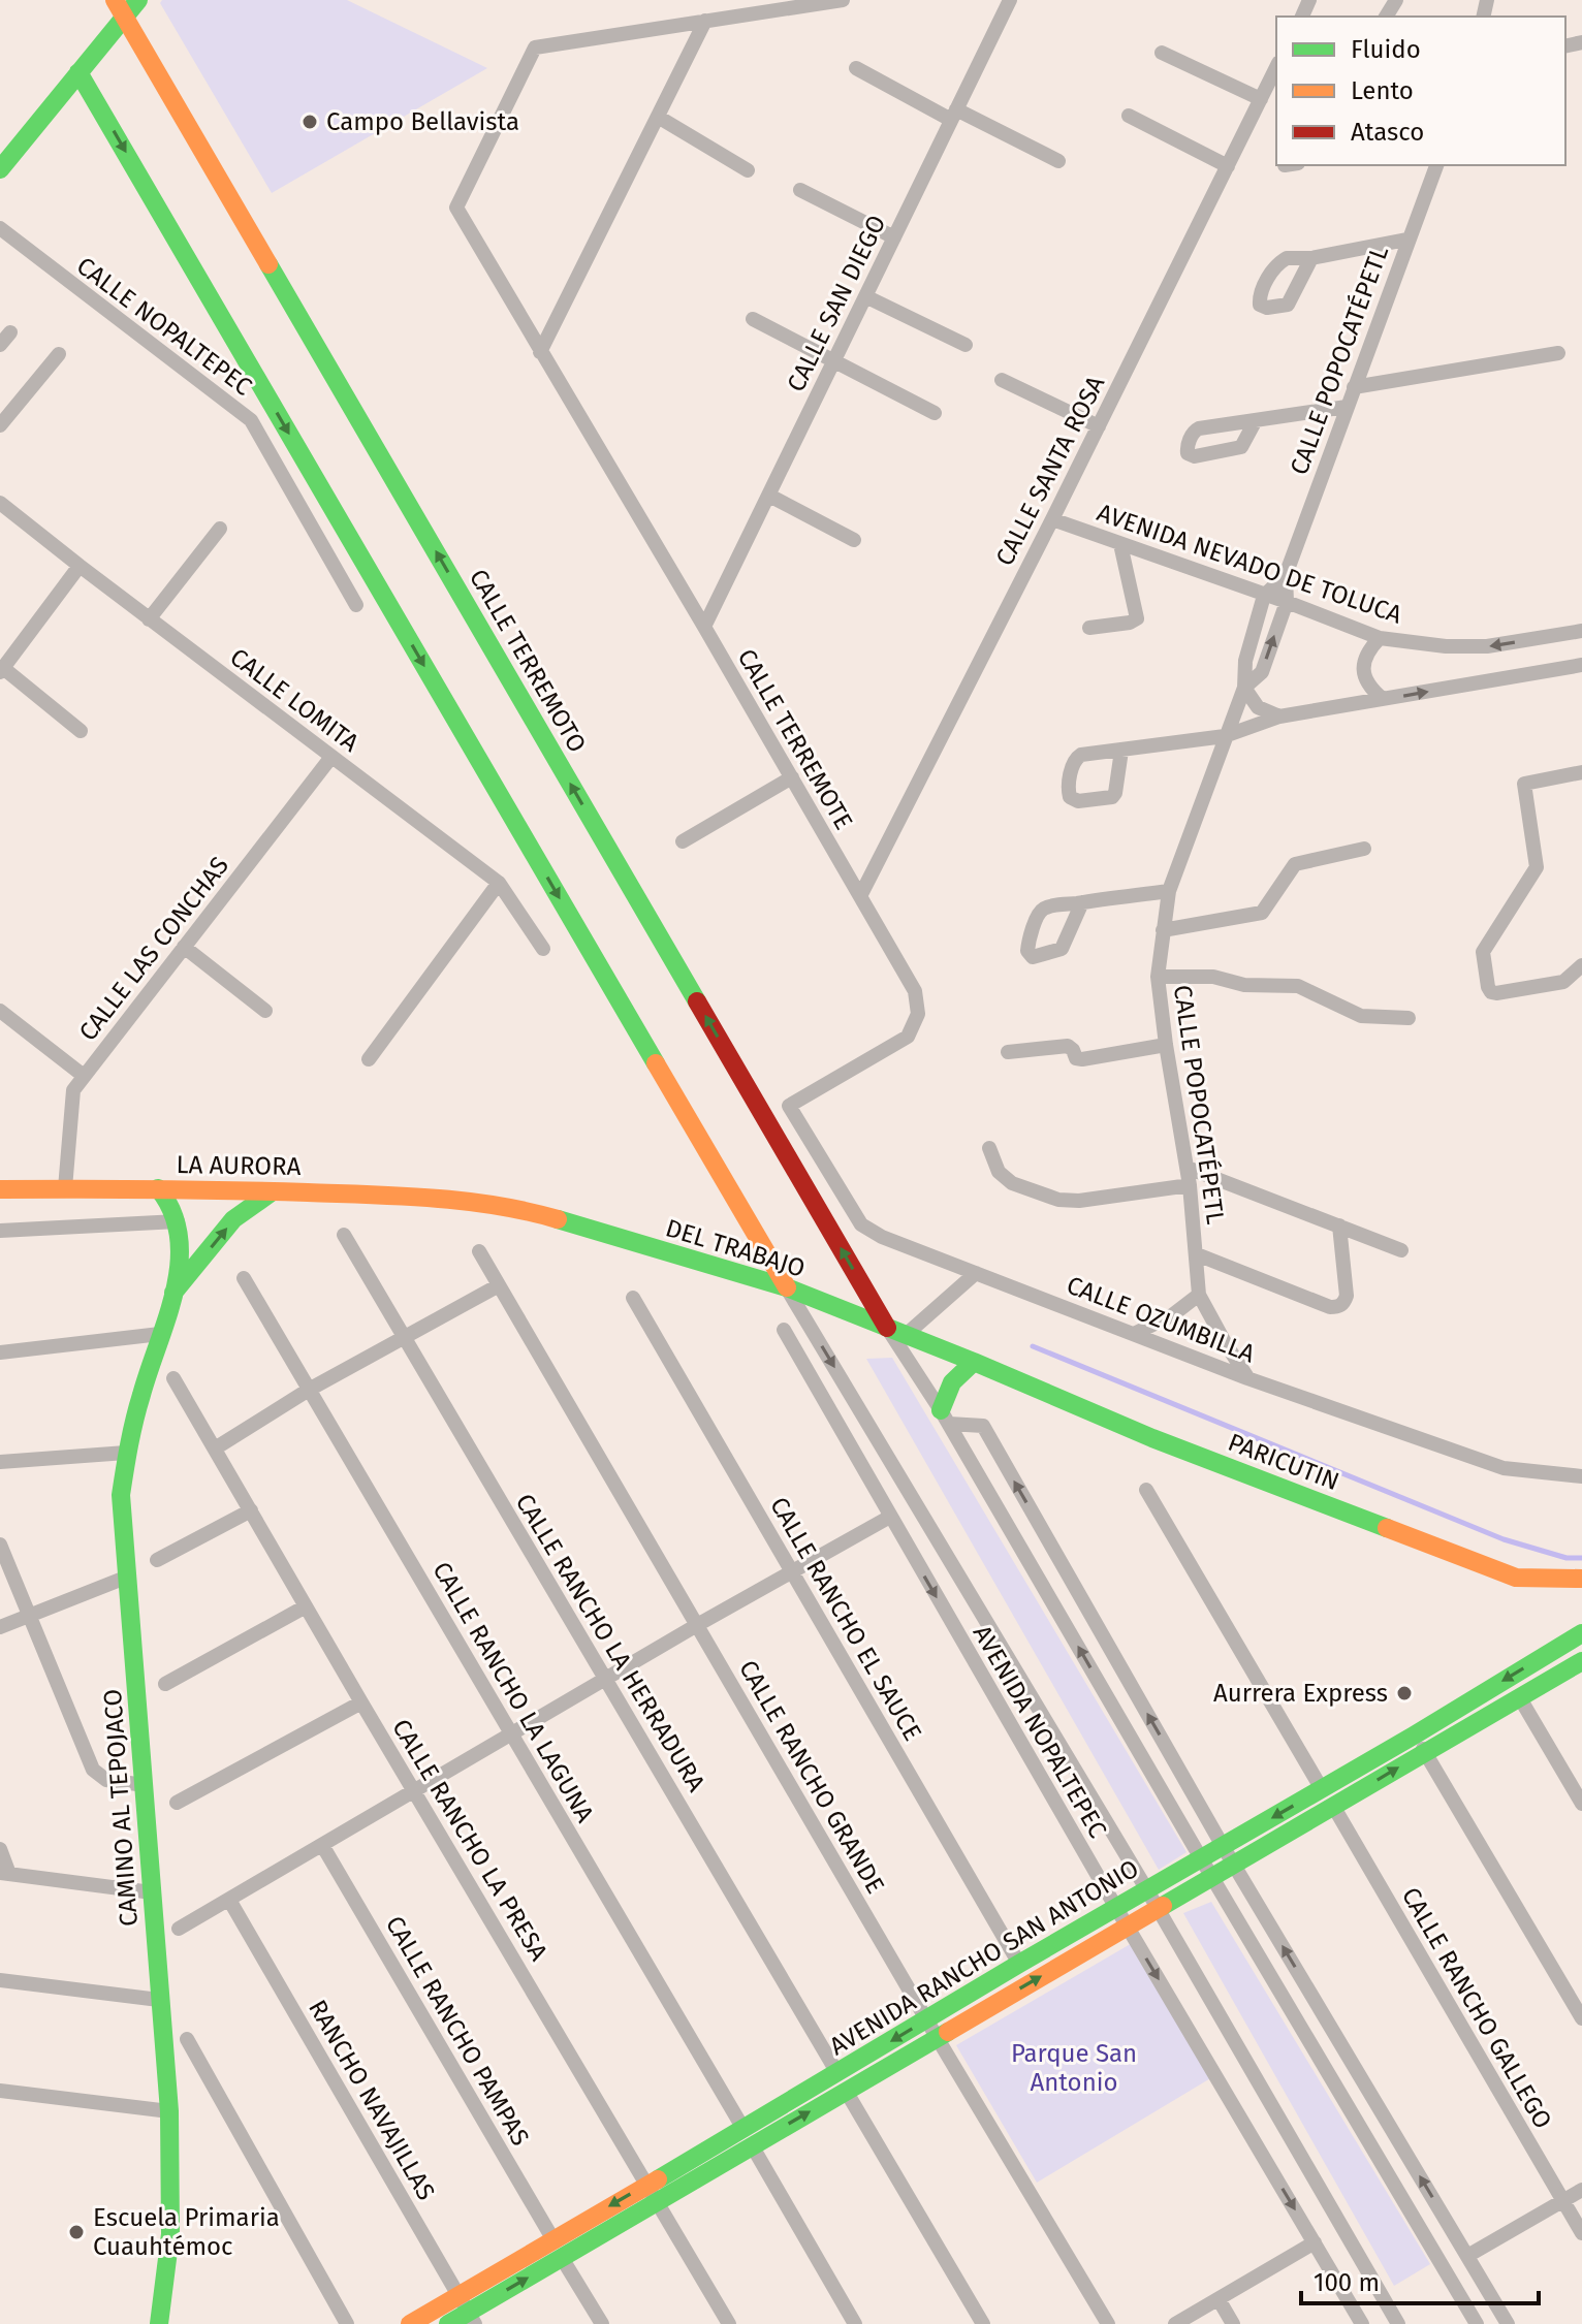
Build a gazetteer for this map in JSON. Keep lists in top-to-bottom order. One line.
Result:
{"streets":{"street":["CALLE SAN DIEGO","CALLE NOPALTEPEC","CALLE POPOCATÉPETL","CALLE SANTA ROSA","AVENIDA NEVADO DE TOLUCA","CALLE TERREMOTO","CALLE LOMITA","CALLE TERREMOTE","CALLE LAS CONCHAS","LA AURORA","DEL TRABAJO","CALLE OZUMBILLA","PARICUTIN","CALLE RANCHO EL SAUCE","CALLE RANCHO LA HERRADURA","CALLE RANCHO LA LAGUNA","AVENIDA NOPALTEPEC","CALLE RANCHO GRANDE","CAMINO AL TEPOJACO","CALLE RANCHO LA PRESA","AVENIDA RANCHO SAN ANTONIO","CALLE RANCHO GALLEGO","CALLE RANCHO PAMPAS","RANCHO NAVAJILLAS"]},"crossings":[["CALLE SAN DIEGO","CALLE TERREMOTE"],["CALLE POPOCATÉPETL","AVENIDA NEVADO DE TOLUCA"],["CALLE POPOCATÉPETL","CALLE OZUMBILLA"],["CALLE SANTA ROSA","AVENIDA NEVADO DE TOLUCA"],["CALLE SANTA ROSA","CALLE TERREMOTE"],["CALLE TERREMOTO","DEL TRABAJO"],["CALLE LOMITA","CALLE LAS CONCHAS"],["CALLE TERREMOTE","CALLE OZUMBILLA"],["CALLE LAS CONCHAS","LA AURORA"],["LA AURORA","DEL TRABAJO"],["LA AURORA","CAMINO AL TEPOJACO"],["DEL TRABAJO","PARICUTIN"],["CALLE RANCHO EL SAUCE","AVENIDA RANCHO SAN ANTONIO"],["CALLE RANCHO LA HERRADURA","AVENIDA RANCHO SAN ANTONIO"],["CALLE RANCHO LA LAGUNA","AVENIDA RANCHO SAN ANTONIO"],["AVENIDA NOPALTEPEC","AVENIDA RANCHO SAN ANTONIO"],["CALLE RANCHO GRANDE","AVENIDA RANCHO SAN ANTONIO"],["CALLE RANCHO LA PRESA","AVENIDA RANCHO SAN ANTONIO"],["AVENIDA RANCHO SAN ANTONIO","CALLE RANCHO GALLEGO"],["AVENIDA RANCHO SAN ANTONIO","CALLE RANCHO PAMPAS"],["AVENIDA RANCHO SAN ANTONIO","RANCHO NAVAJILLAS"]],"parks":["Parque San Antonio"],"places":["Campo Bellavista","Aurrera Express","Escuela Primaria Cuauhtémoc"],"legend":["Fluido","Lento","Atasco"],"scale_bar":"100 m"}
